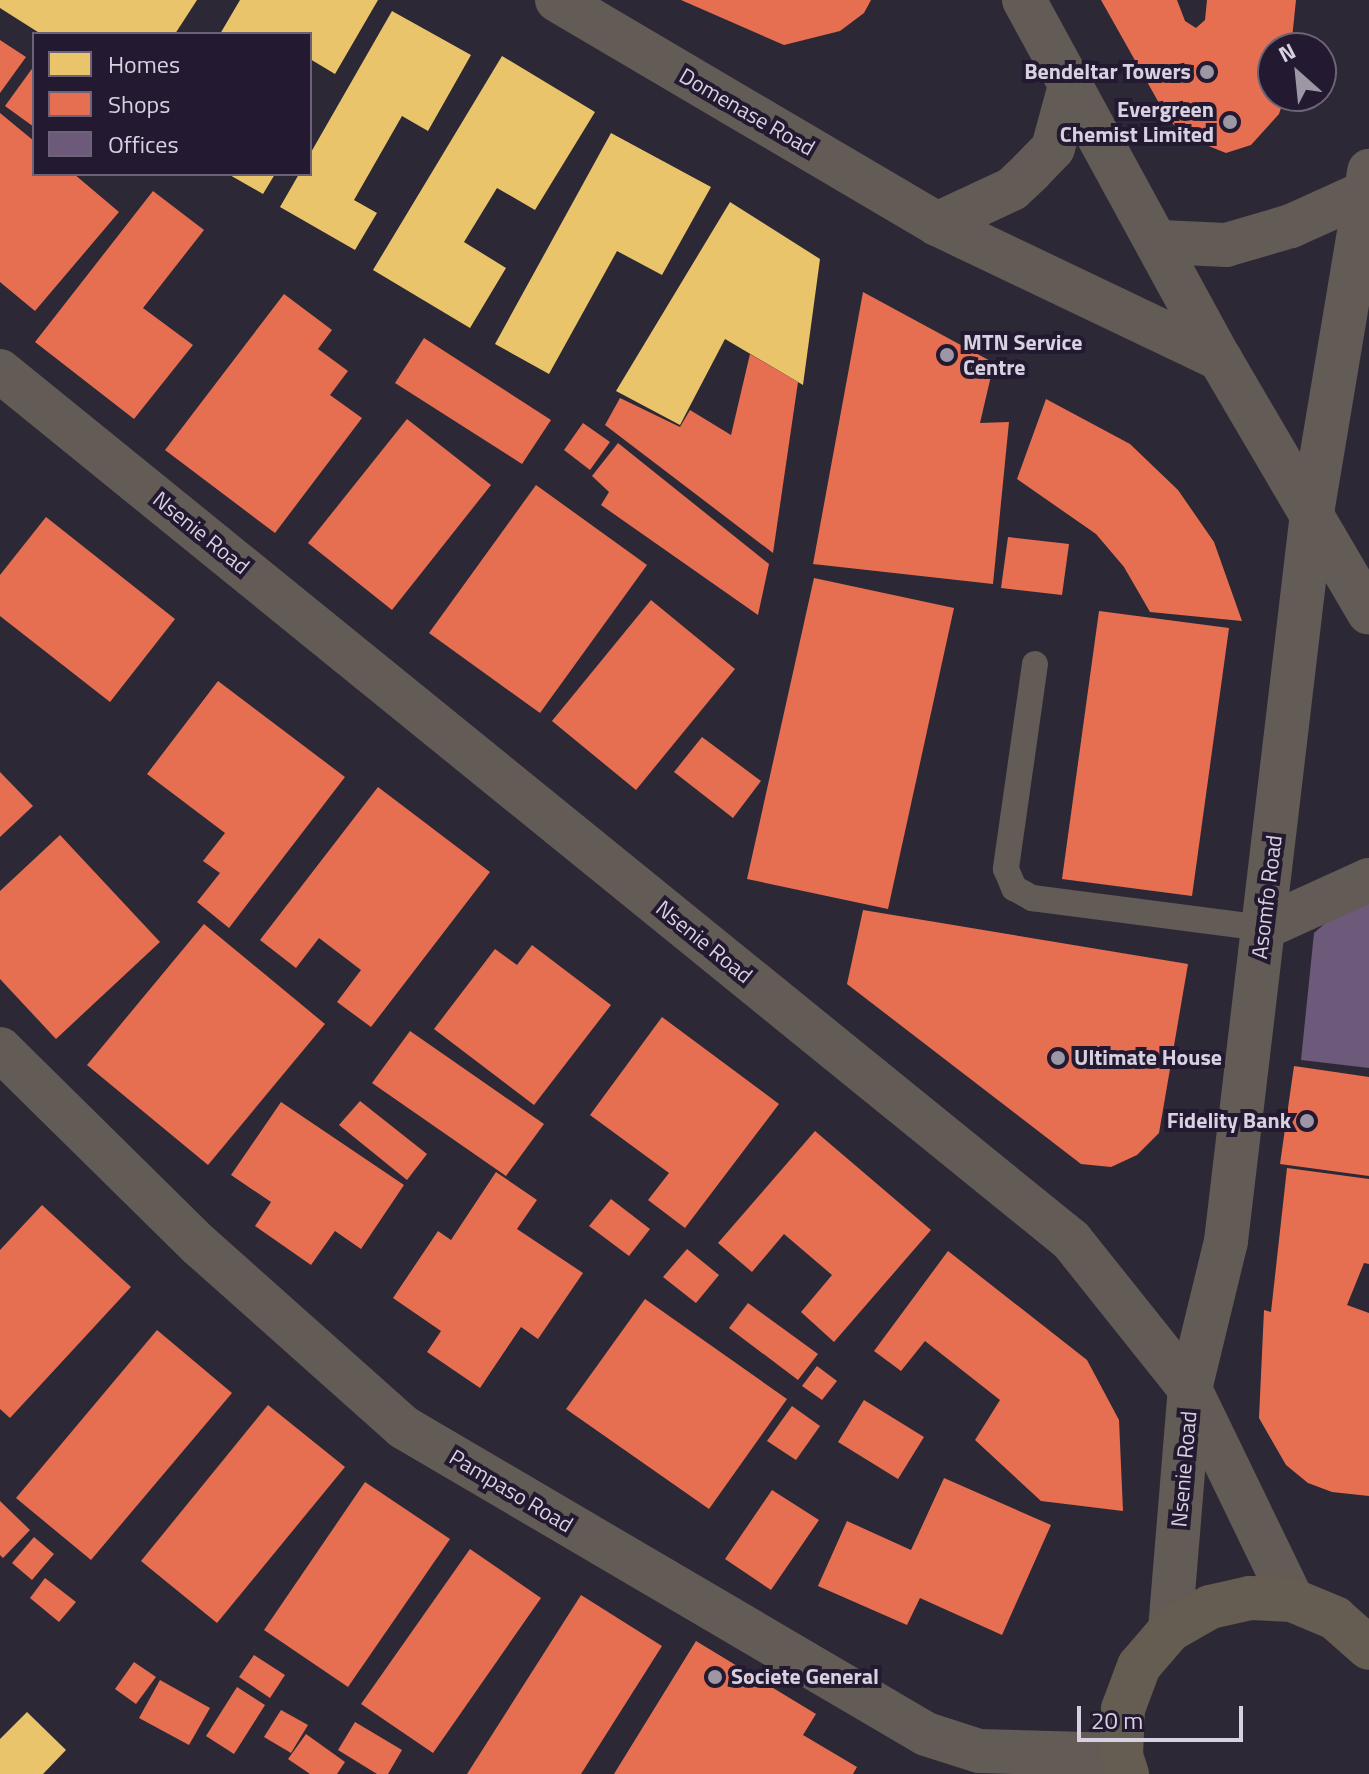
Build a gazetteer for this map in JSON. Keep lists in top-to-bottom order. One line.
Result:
{"streets":{"street":["Domenase Road","Nsenie Road","Asomfo Road","Pampaso Road"]},"crossings":[["Nsenie Road","Asomfo Road"]],"places":["Bendeltar Towers","Evergreen Chemist Limited","MTN Service Centre","Ultimate House","Fidelity Bank","Societe General"],"legend":["Homes","Shops","Offices"],"scale_bar":"20 m","north":"top left"}
